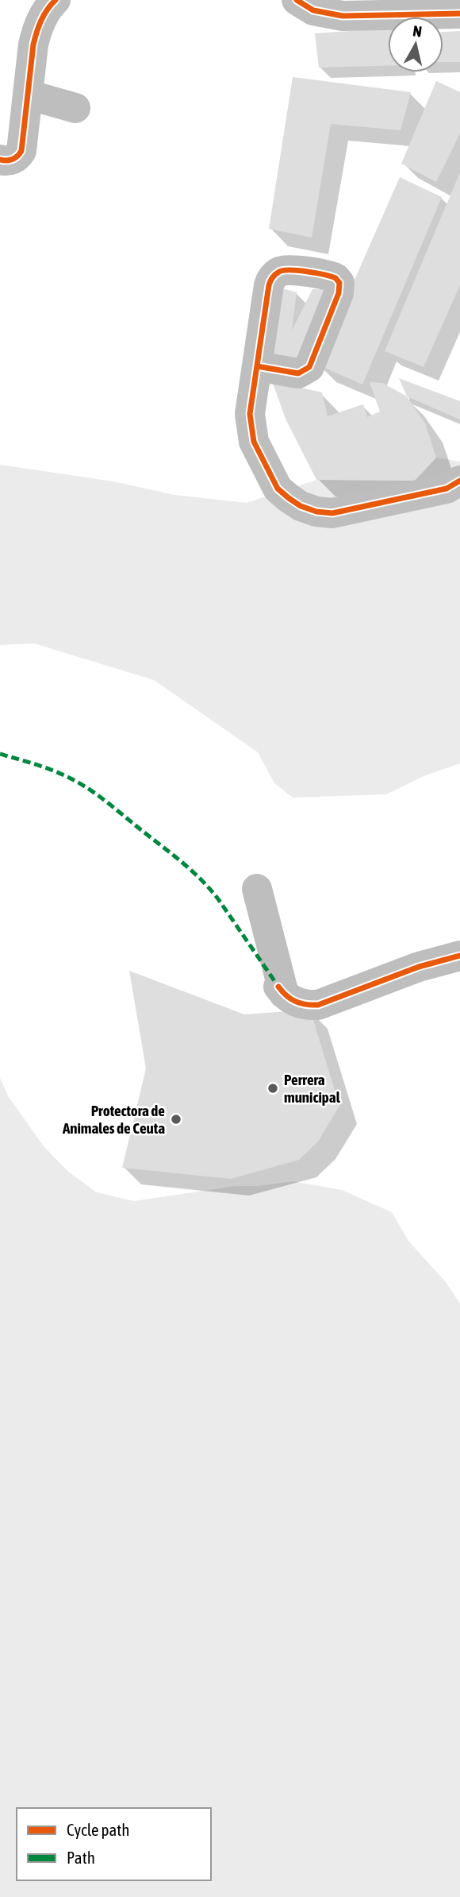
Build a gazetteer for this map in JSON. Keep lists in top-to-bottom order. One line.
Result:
{"places":["Perrera municipal","Protectora de Animales de Ceuta"],"legend":["Cycle path","Path"],"north":"top"}
